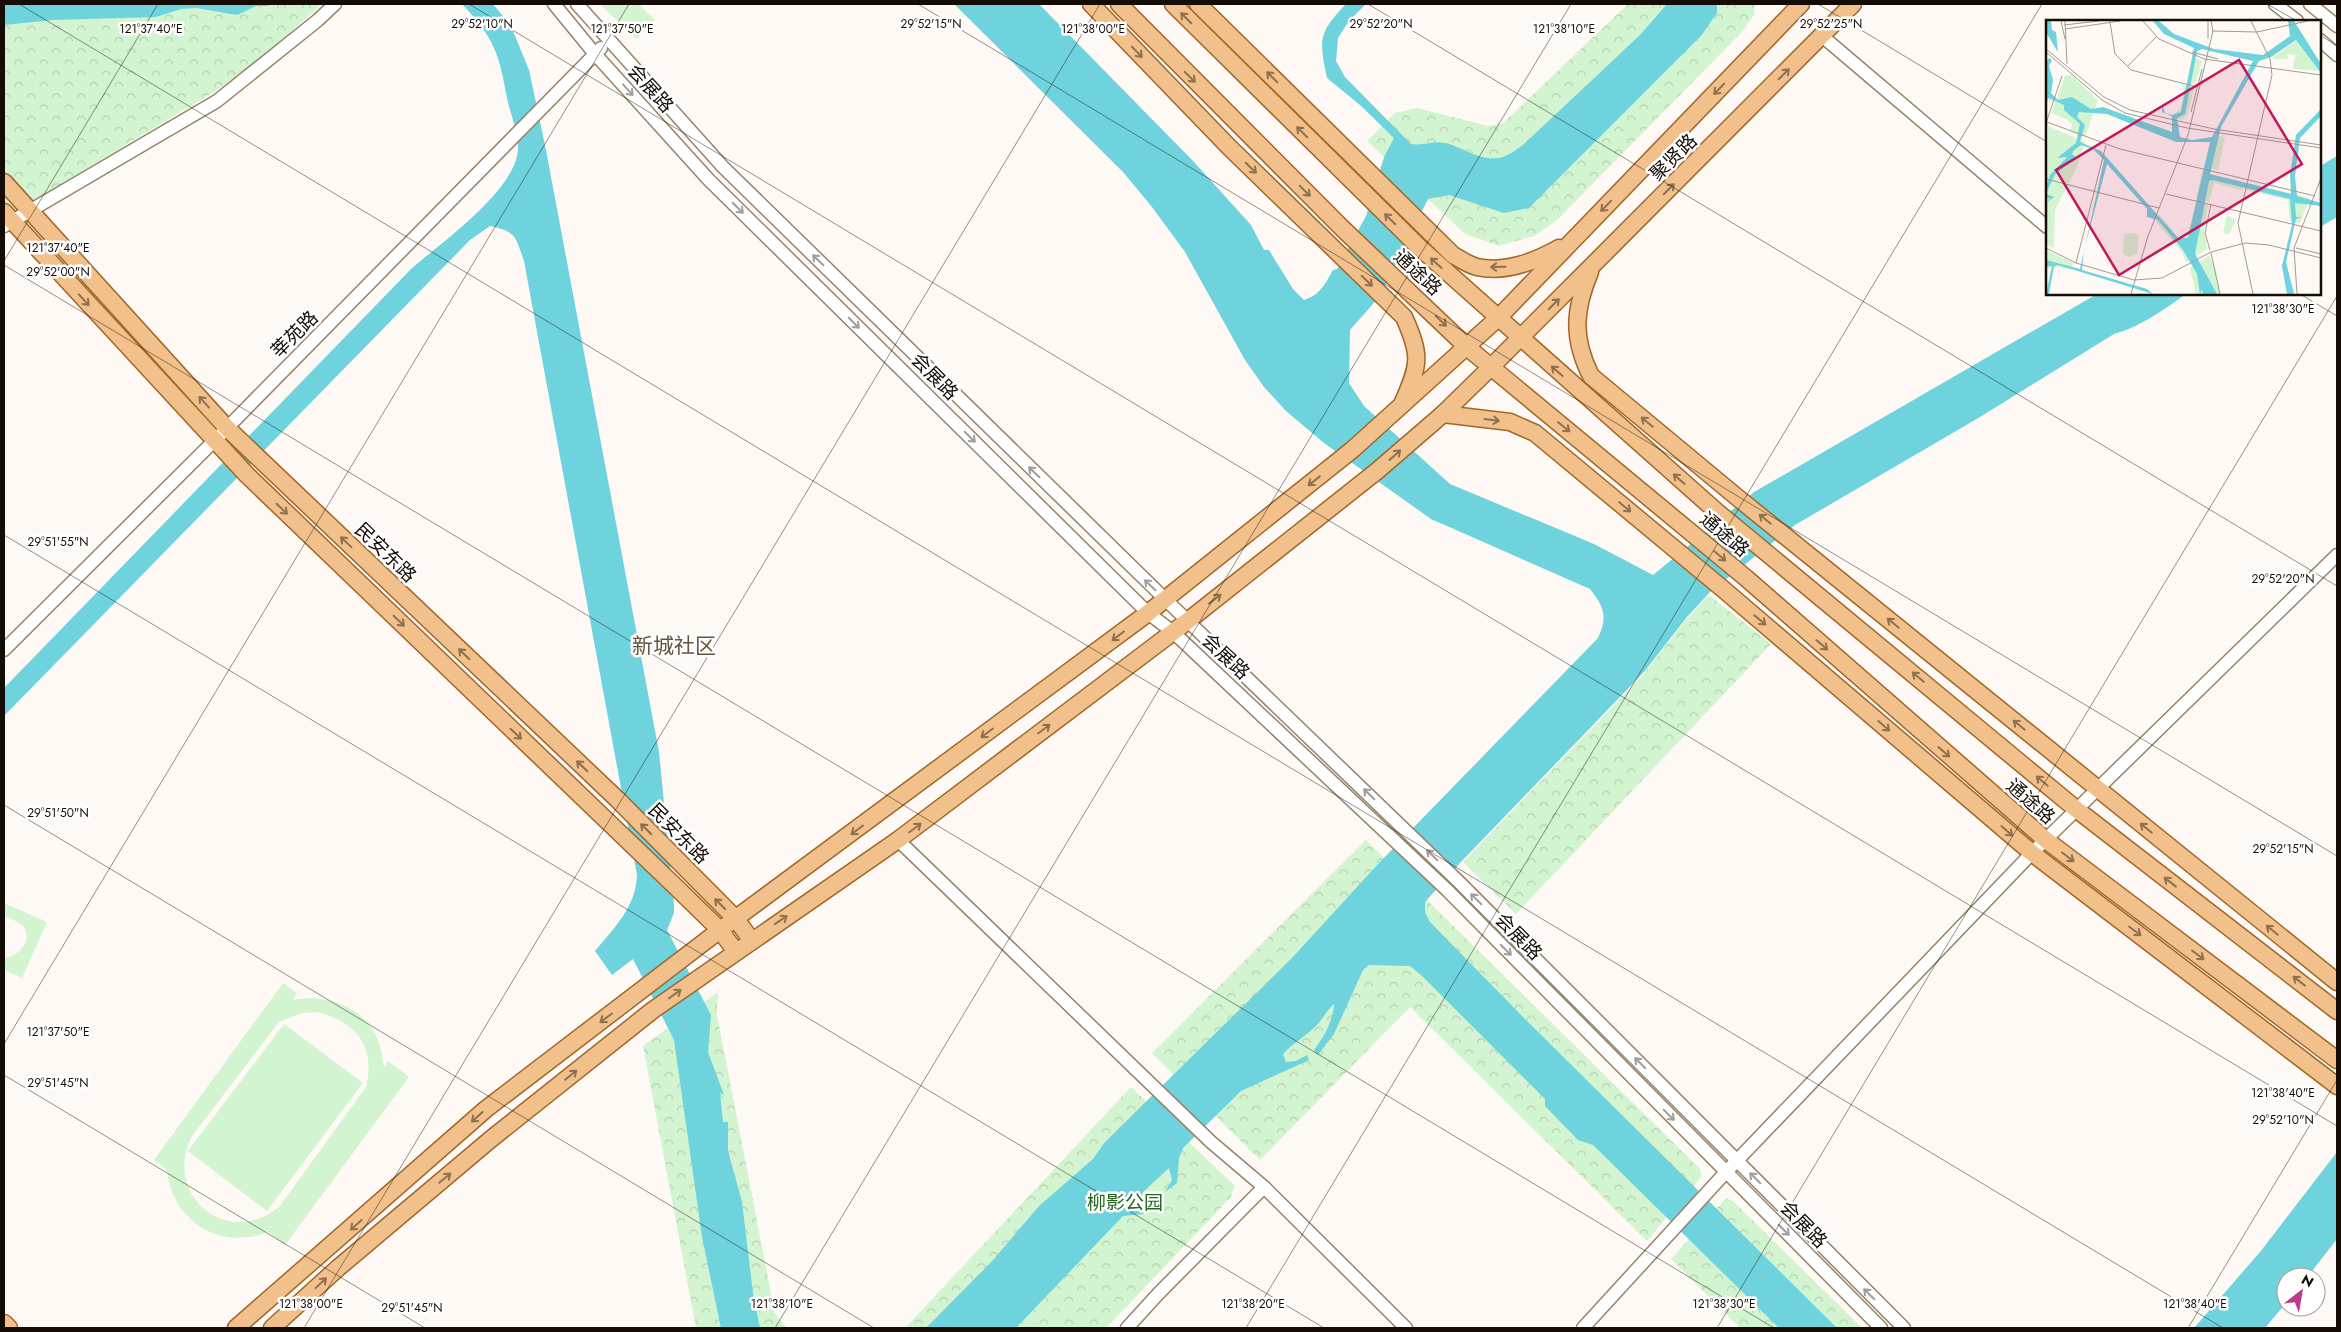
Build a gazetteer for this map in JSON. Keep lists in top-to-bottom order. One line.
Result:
{"streets":{"main road":["聚贤路","通途路","民安东路"],"street":["会展路","莘苑路"]},"crossings":[["会展路","聚贤路"],["会展路","莘苑路"],["聚贤路","通途路"],["聚贤路","民安东路"],["莘苑路","民安东路"]],"districts":["新城社区"],"parks":["柳影公园"],"north":"top right","coordinates":["29°52'10\"N","29°52'15\"N","29°52'20\"N","29°52'25\"N","121°37'40\"E","121°37'50\"E","121°38'00\"E","121°38'10\"E","29°52'00\"N","121°38'30\"E","29°51'55\"N","29°51'50\"N","29°51'45\"N","121°38'40\"E","121°38'20\"E"]}
